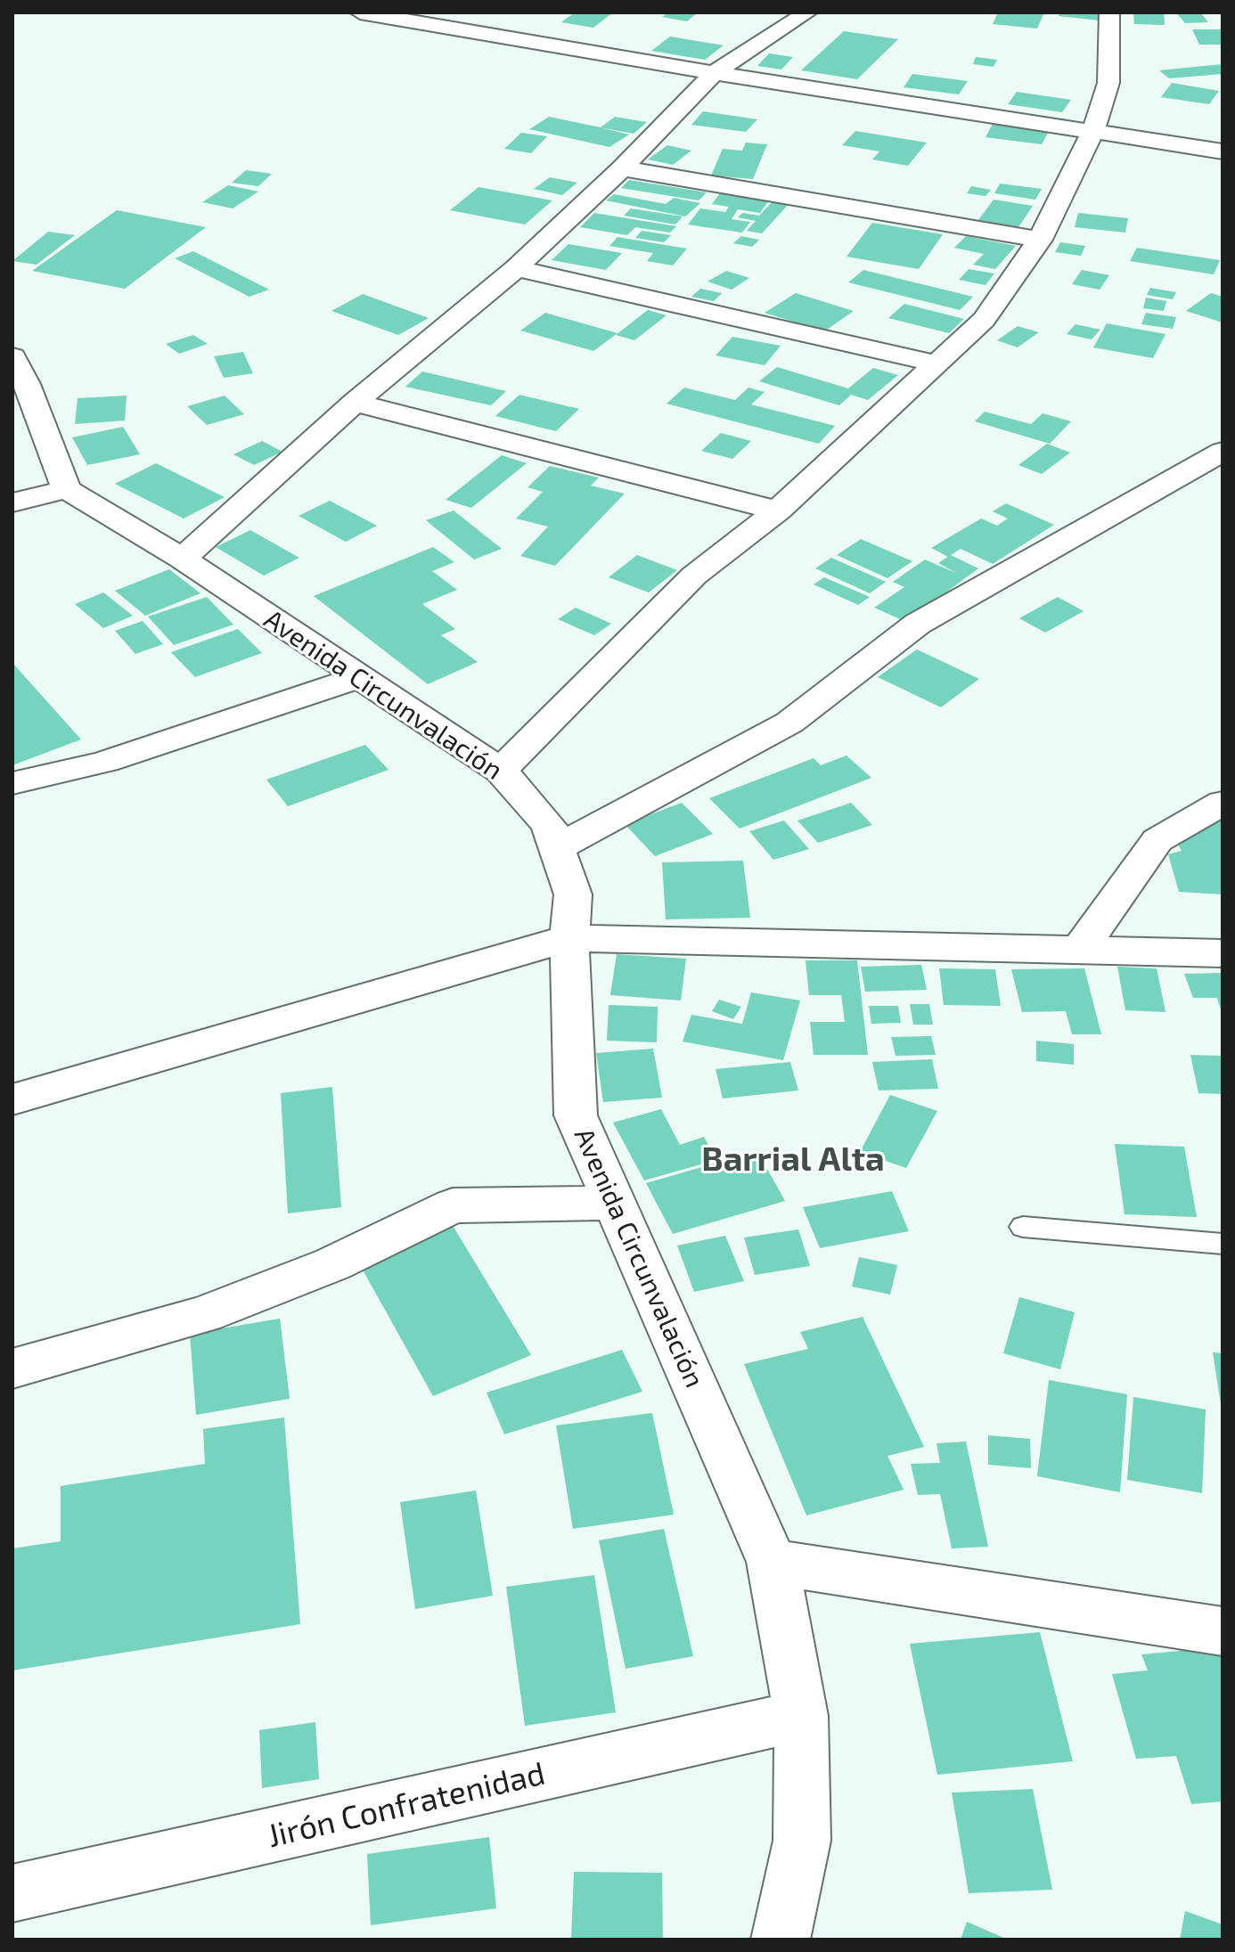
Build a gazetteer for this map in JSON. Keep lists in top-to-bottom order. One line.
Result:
{"streets":{"street":["Avenida Circunvalación","Jirón Confratenidad"]},"crossings":[["Avenida Circunvalación","Jirón Confratenidad"]],"districts":["Barrial Alta"]}
